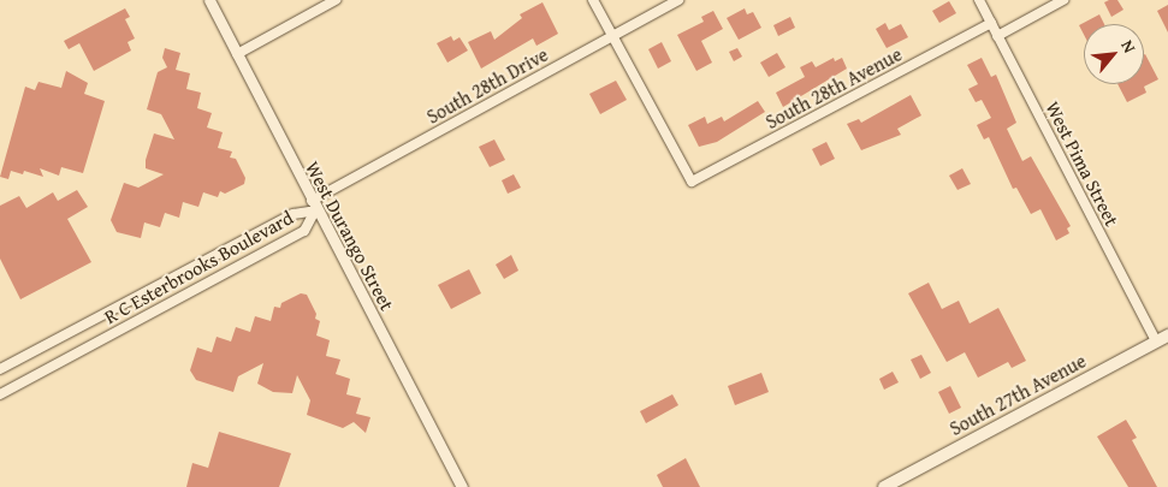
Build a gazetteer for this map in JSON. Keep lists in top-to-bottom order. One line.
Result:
{"streets":{"main road":["South 27th Avenue"],"street":["South 28th Drive","South 28th Avenue","West Pima Street","West Durango Street","R C Esterbrooks Boulevard"]},"crossings":[["South 28th Drive","South 28th Avenue"],["South 28th Drive","West Durango Street"],["South 28th Drive","R C Esterbrooks Boulevard"],["South 28th Avenue","West Pima Street"],["West Pima Street","South 27th Avenue"],["West Durango Street","R C Esterbrooks Boulevard"]],"north":"top right"}
